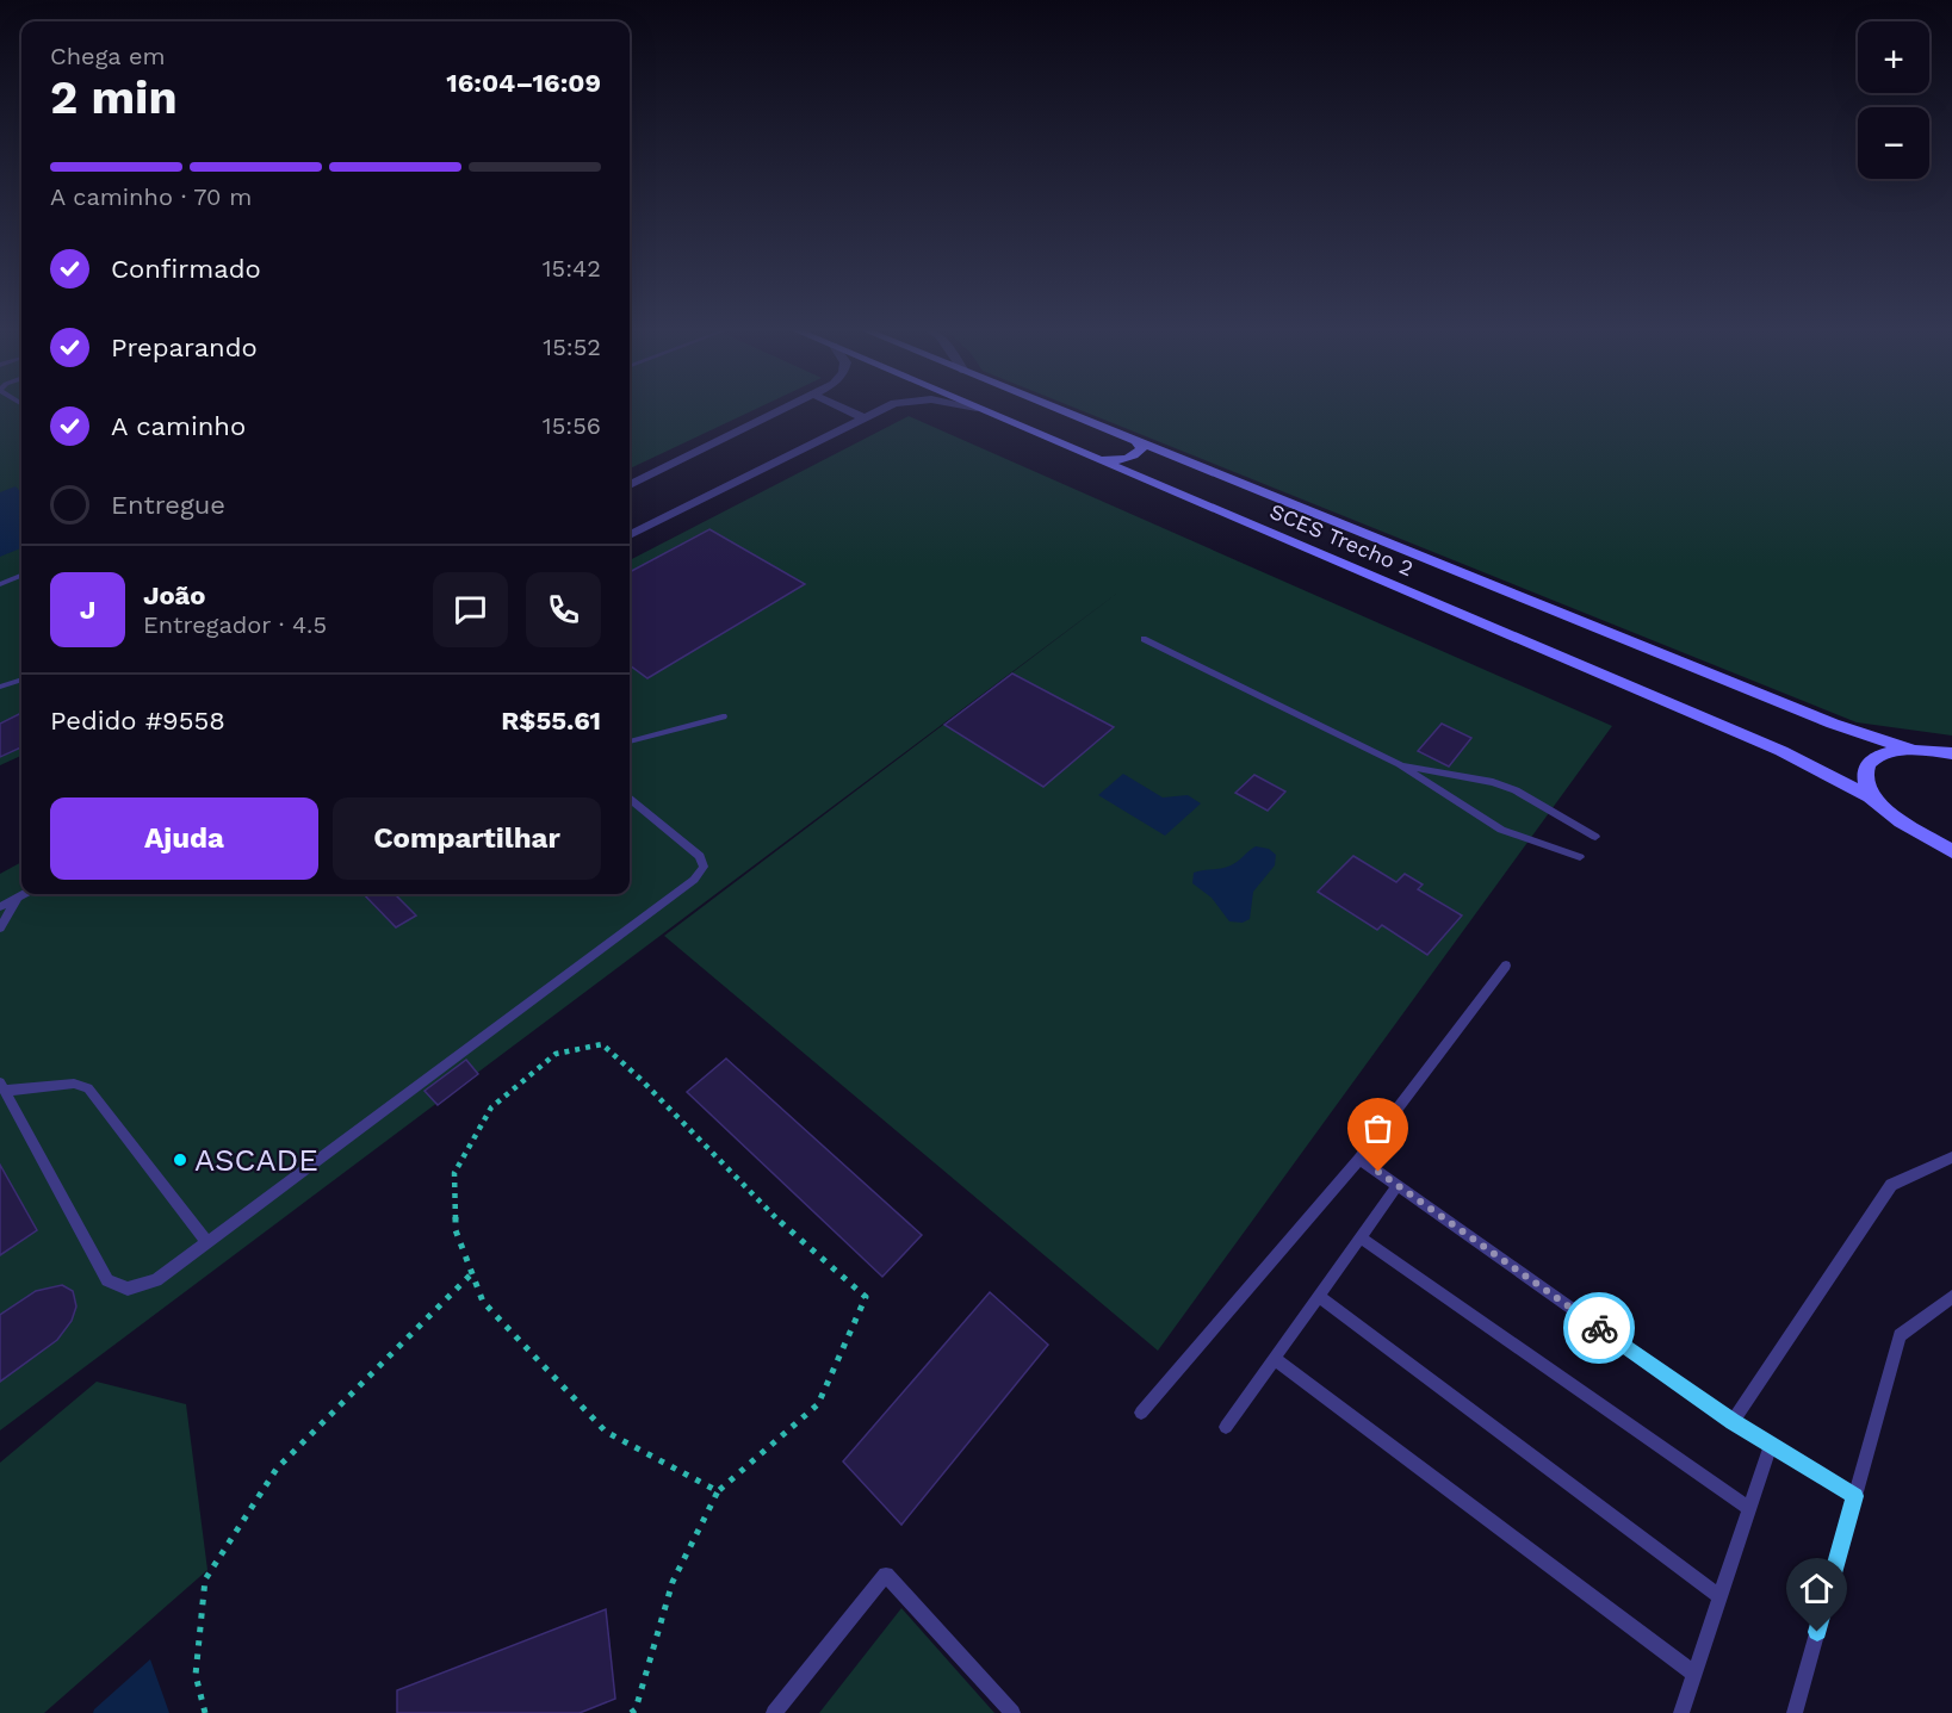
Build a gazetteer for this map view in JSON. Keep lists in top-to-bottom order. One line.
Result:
{"streets":{"main road":["SCES Trecho 2"]},"places":["ASCADE"],"page":{"map_buttons":["+","−"],"heading":["2 min","Chega em","16:04–16:09"],"panel":["João","Entregador · 4.5","Pedido #9558","R$55.61"],"bar":"A caminho · 70 m","list":[["Confirmado","15:42"],["Preparando","15:52"],["A caminho","15:56"],"Entregue"],"round":"J","buttons":["Ajuda","Compartilhar"]}}
